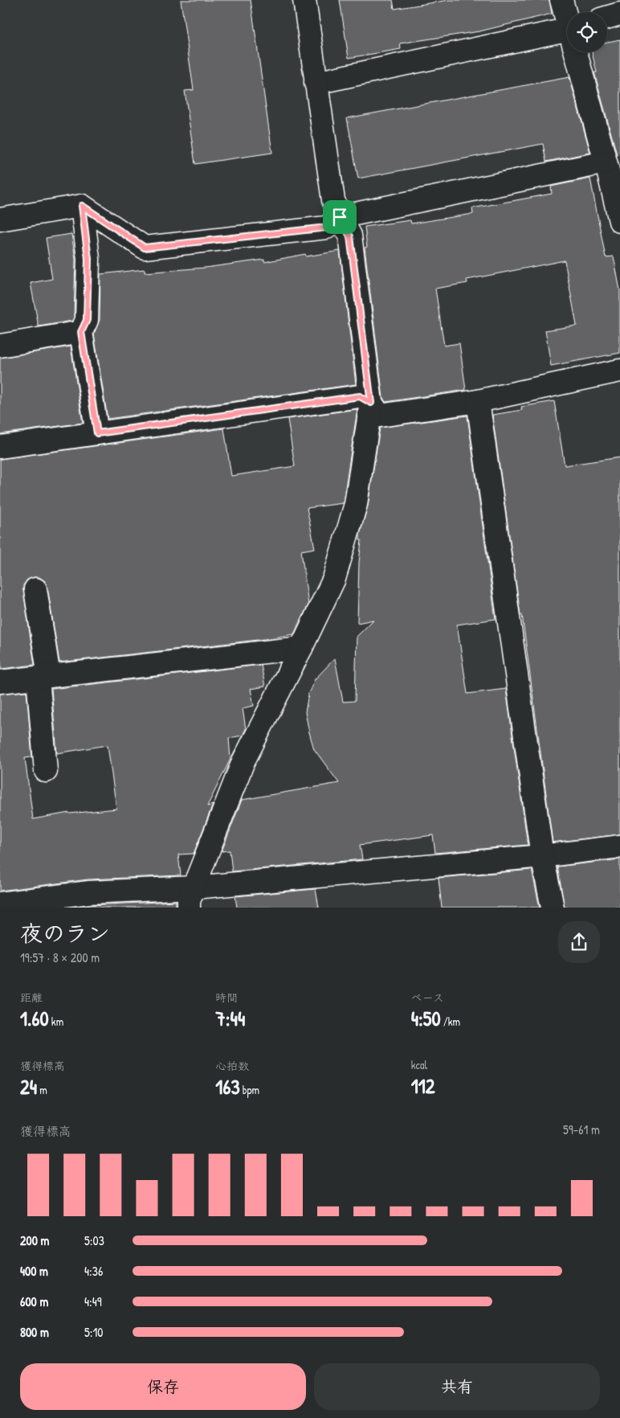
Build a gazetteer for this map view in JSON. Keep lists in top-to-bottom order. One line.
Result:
{"page":{"heading":["夜のラン","19:57 · 8 × 200 m"],"stats":[["距離","1.60 km"],["時間","7:44"],["ペース","4:50 /km"],["獲得標高","24 m"],["心拍数","163 bpm"],["kcal","112"]],"chart":["獲得標高","59–61 m"],"list":[{"name":"200 m","note":"5:03"},{"name":"400 m","note":"4:36"},{"name":"600 m","note":"4:49"},{"name":"800 m","note":"5:10"}],"buttons":["保存","共有"]}}
